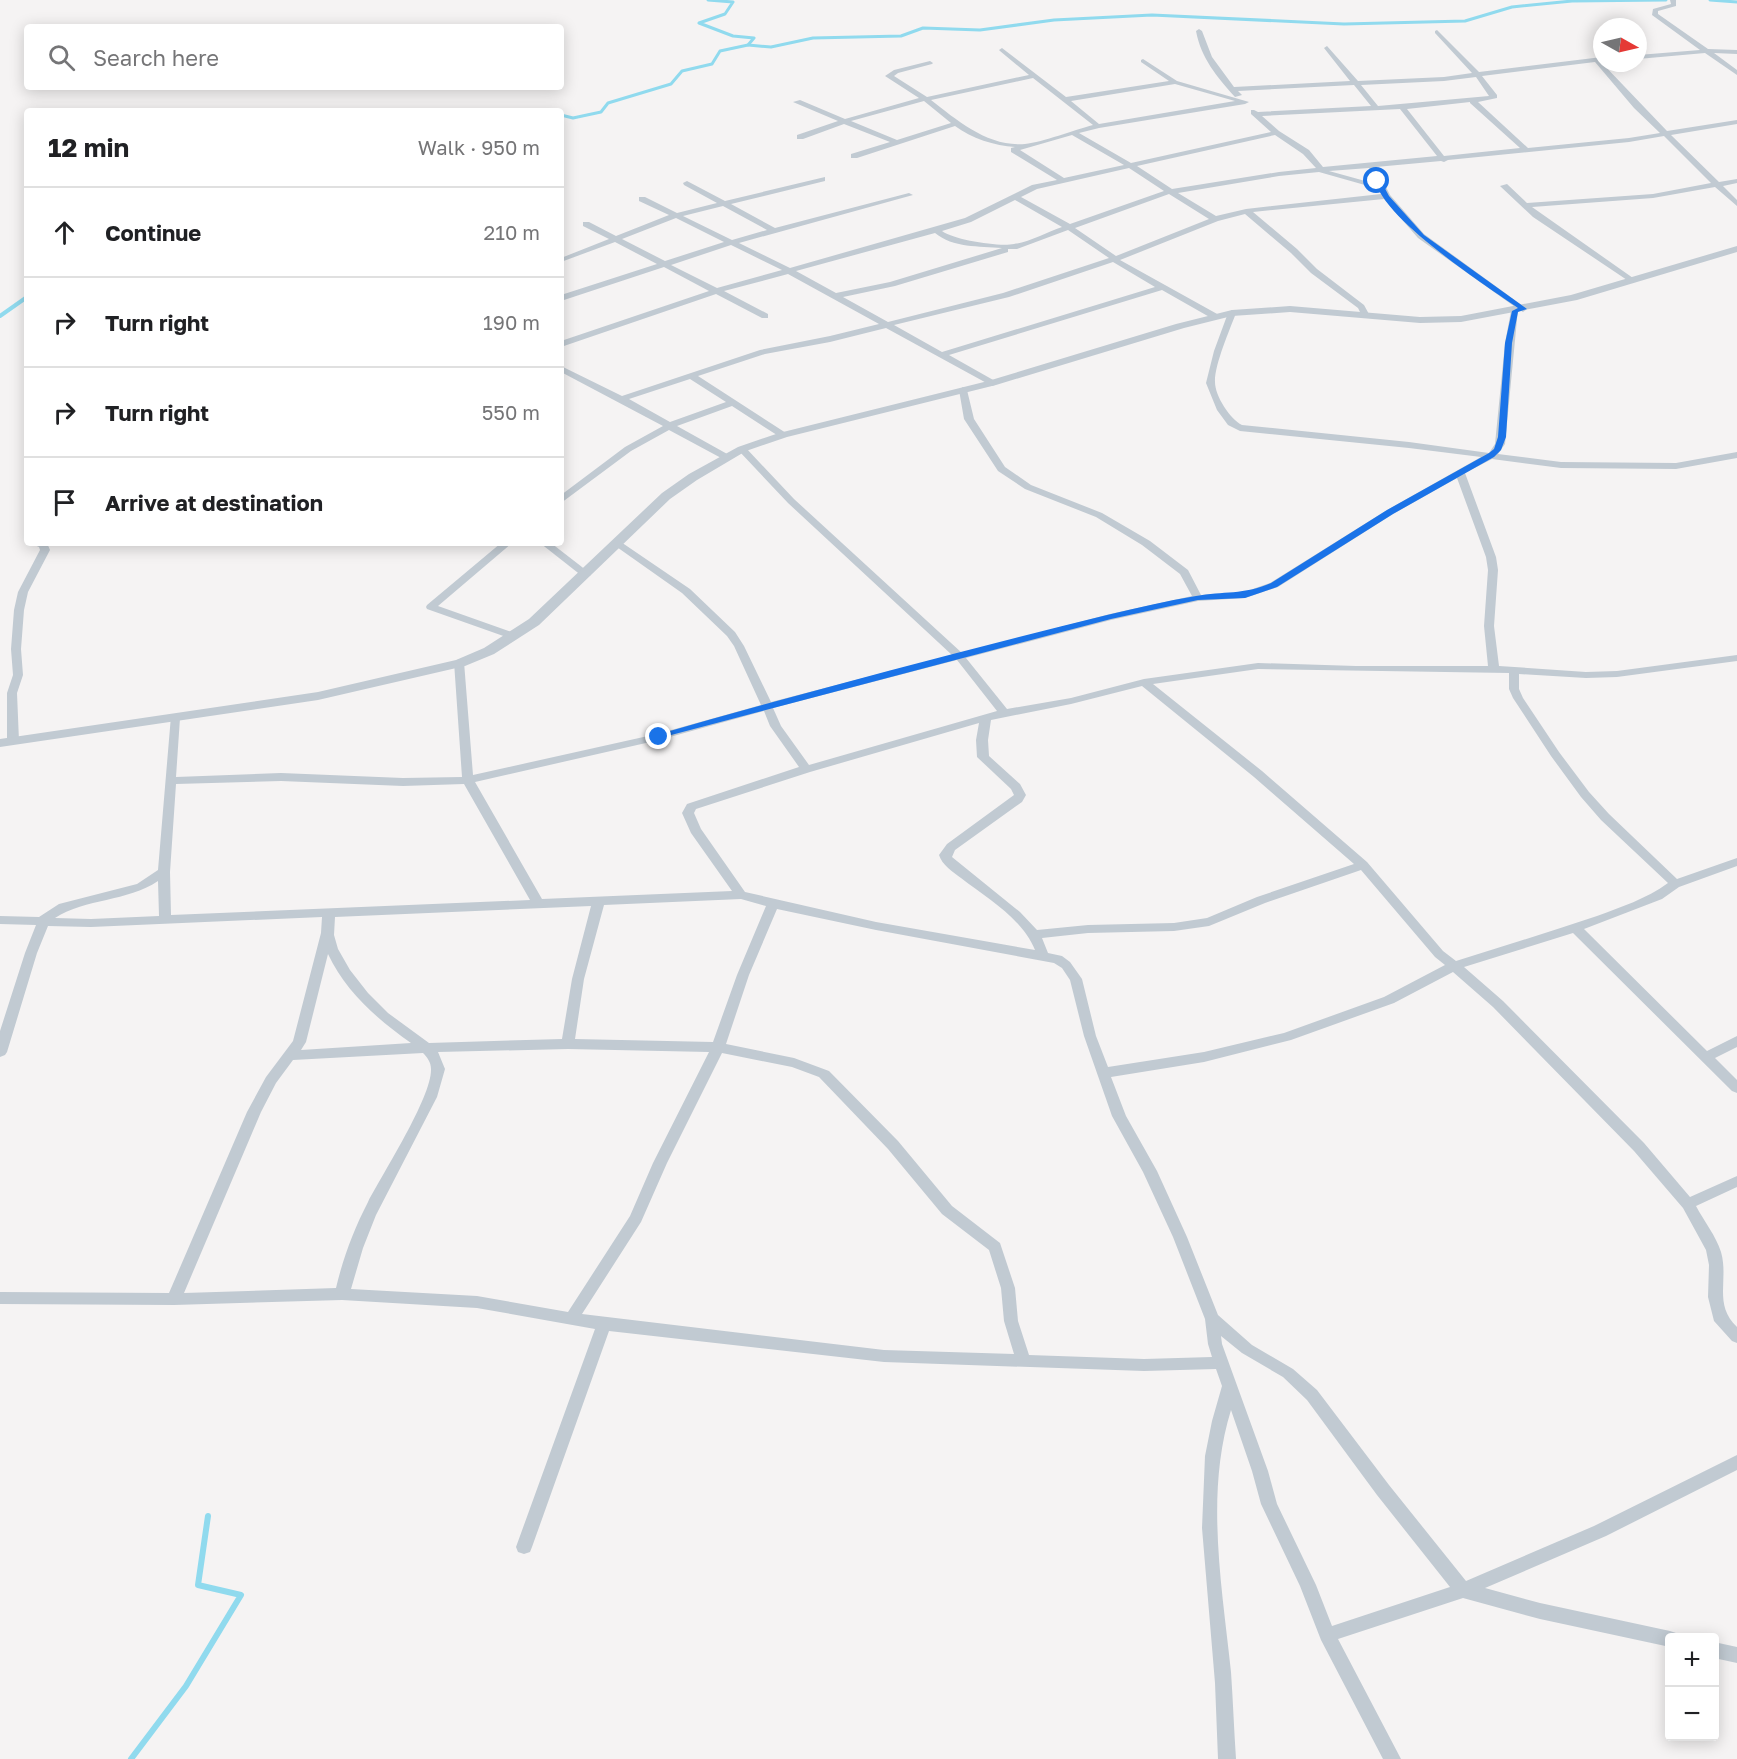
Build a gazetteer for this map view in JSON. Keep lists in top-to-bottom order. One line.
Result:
{"north":"right","page":{"search":"Search here","heading":["12 min","Walk · 950 m"],"list":[["Continue","210 m"],["Turn right","190 m"],["Turn right","550 m"],"Arrive at destination"],"map_buttons":["+","−"]}}
